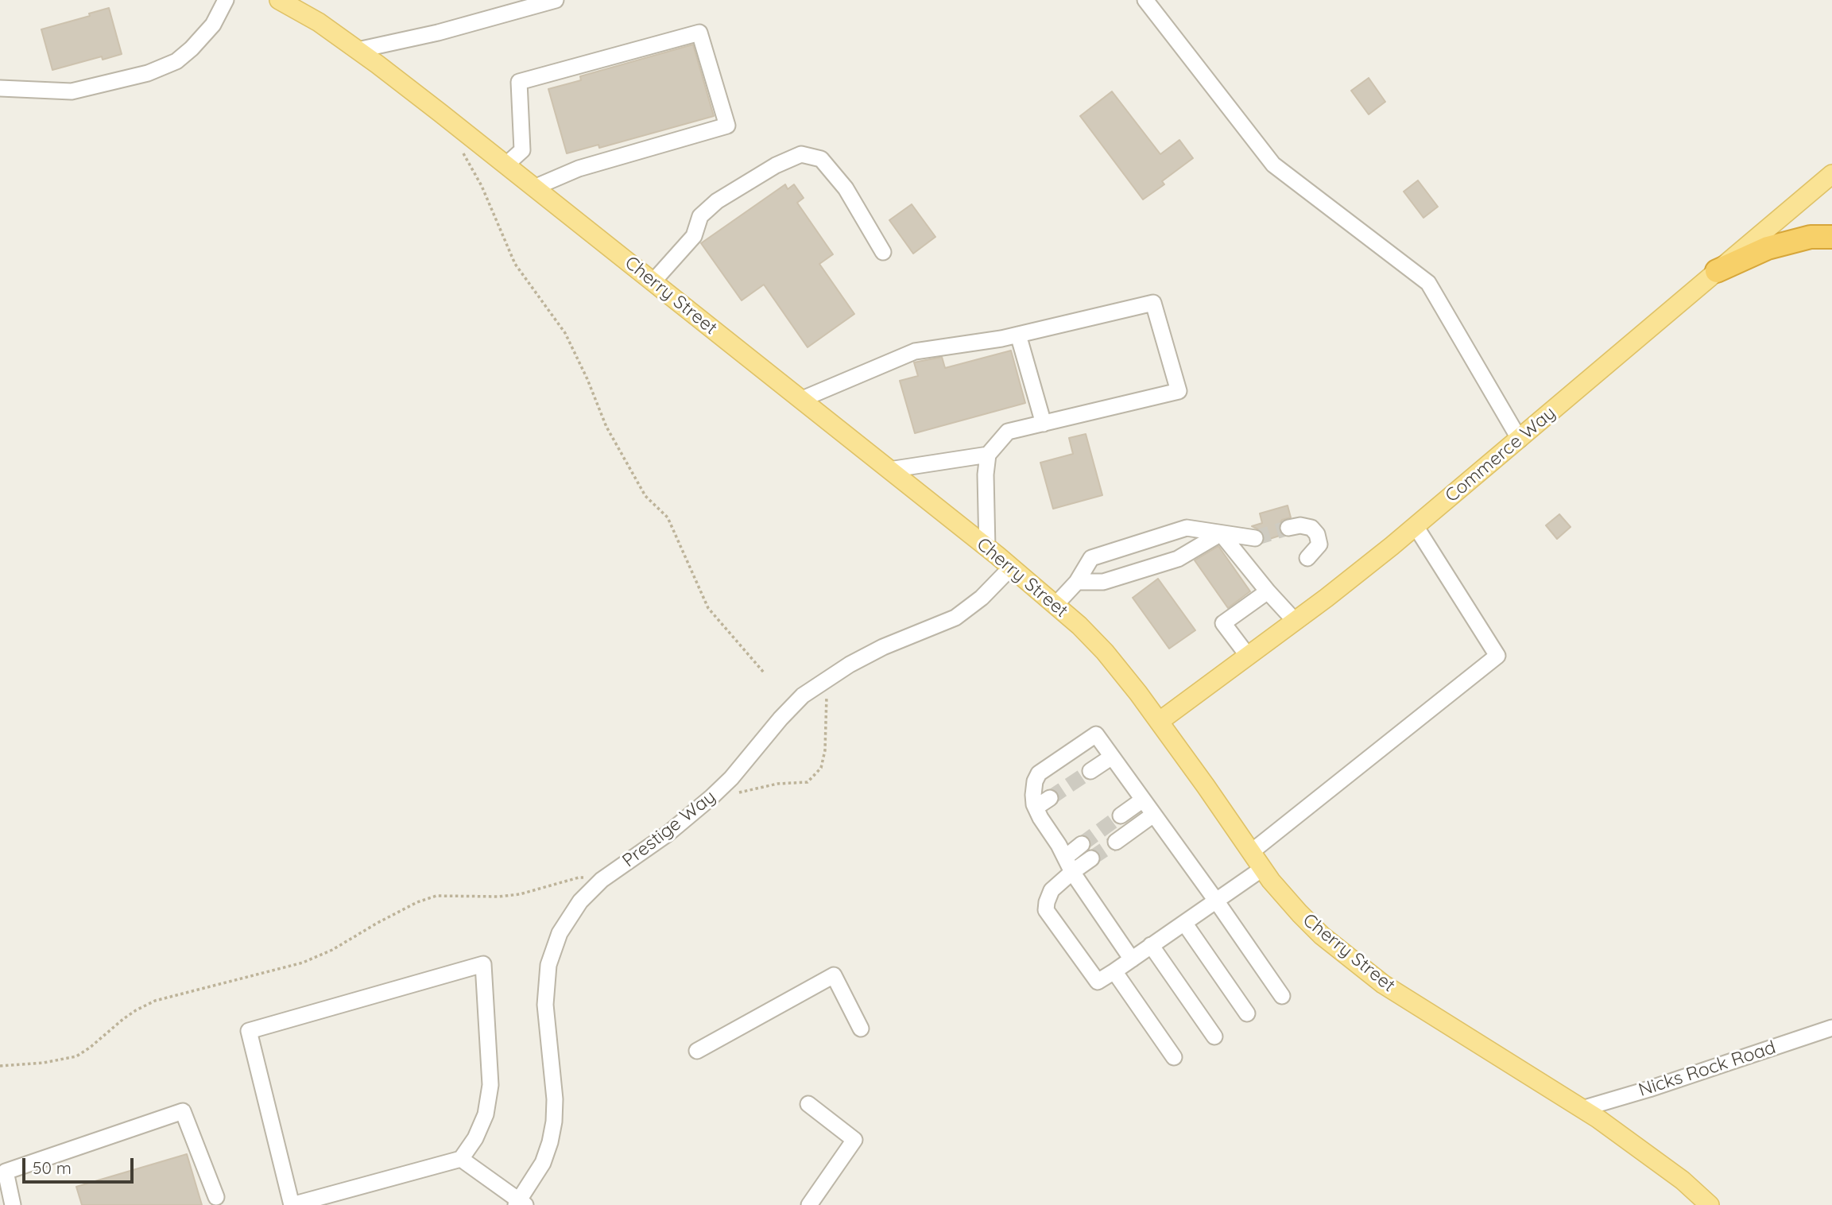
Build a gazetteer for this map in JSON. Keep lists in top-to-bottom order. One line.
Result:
{"streets":{"main road":["Cherry Street","Commerce Way"],"street":["Prestige Way","Nicks Rock Road"]},"crossings":[["Cherry Street","Commerce Way"],["Cherry Street","Prestige Way"],["Cherry Street","Nicks Rock Road"]],"scale_bar":"50 m"}
